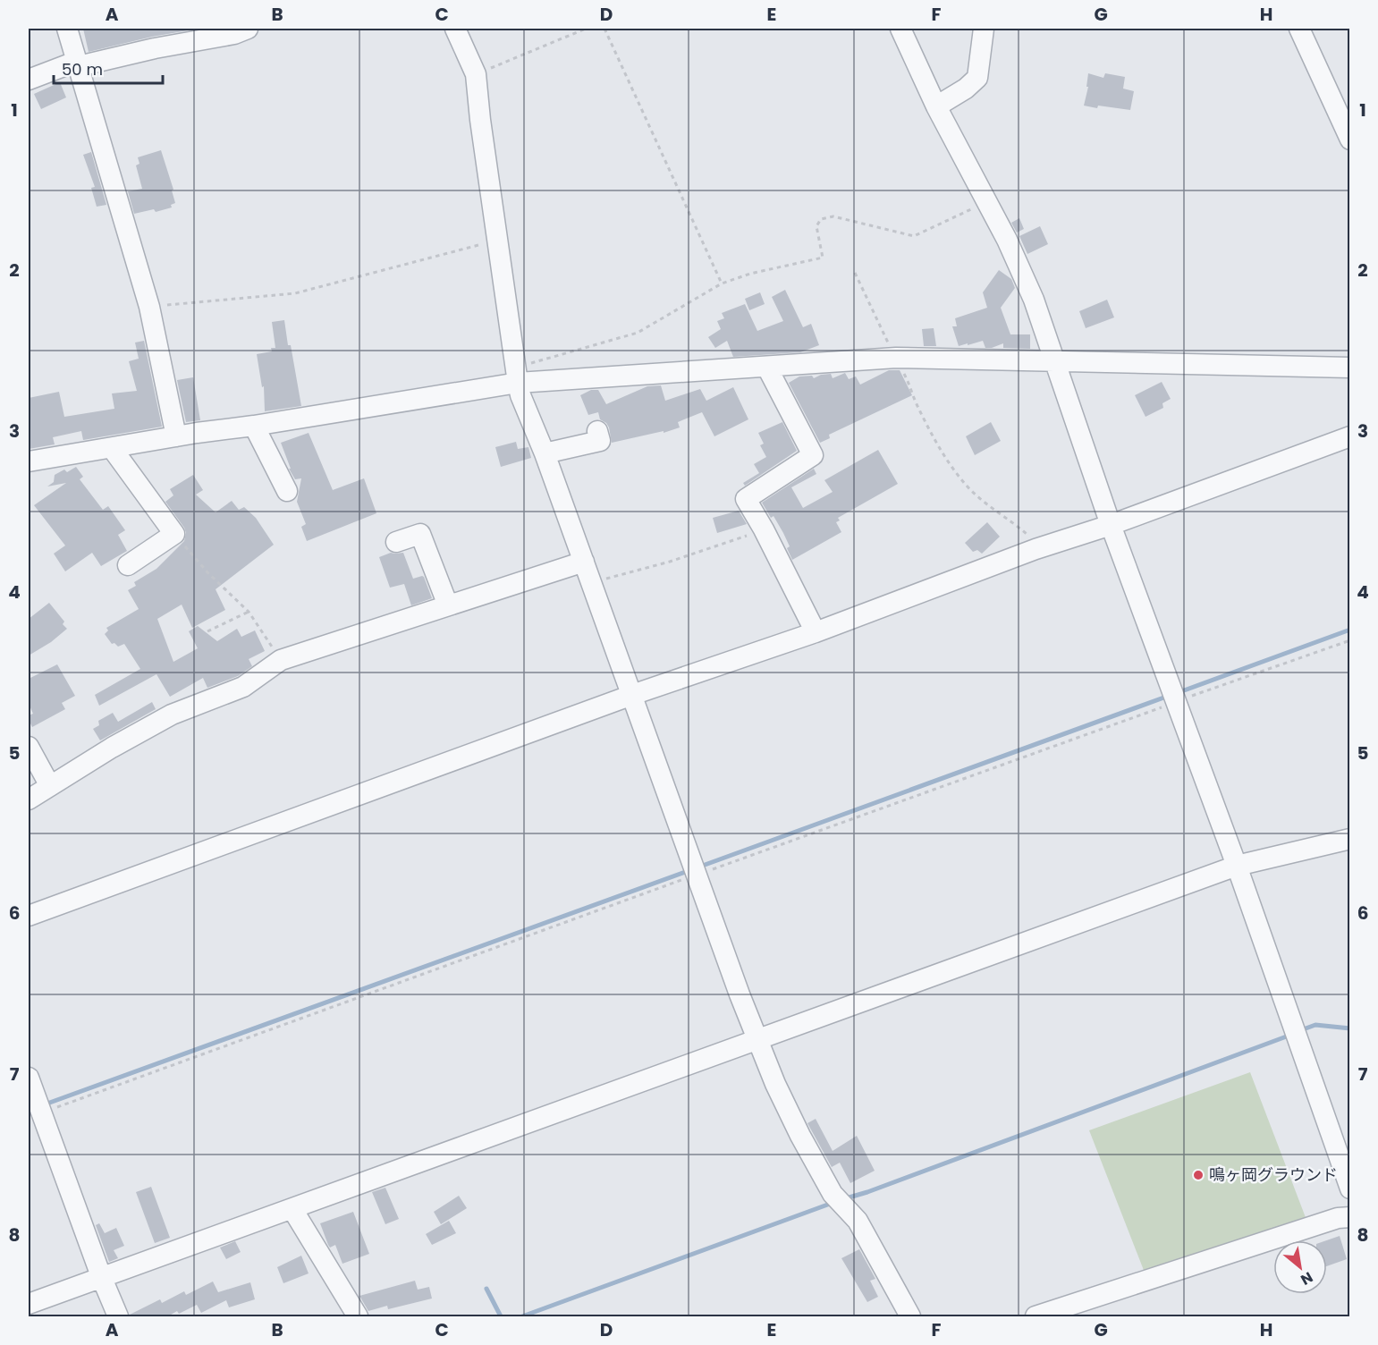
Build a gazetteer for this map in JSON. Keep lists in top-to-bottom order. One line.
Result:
{"places":["鳴ヶ岡グラウンド"],"scale_bar":"50 m","north":"bottom right","grid":{"columns":["A","B","C","D","E","F","G","H"],"rows":["1","2","3","4","5","6","7","8"]}}
